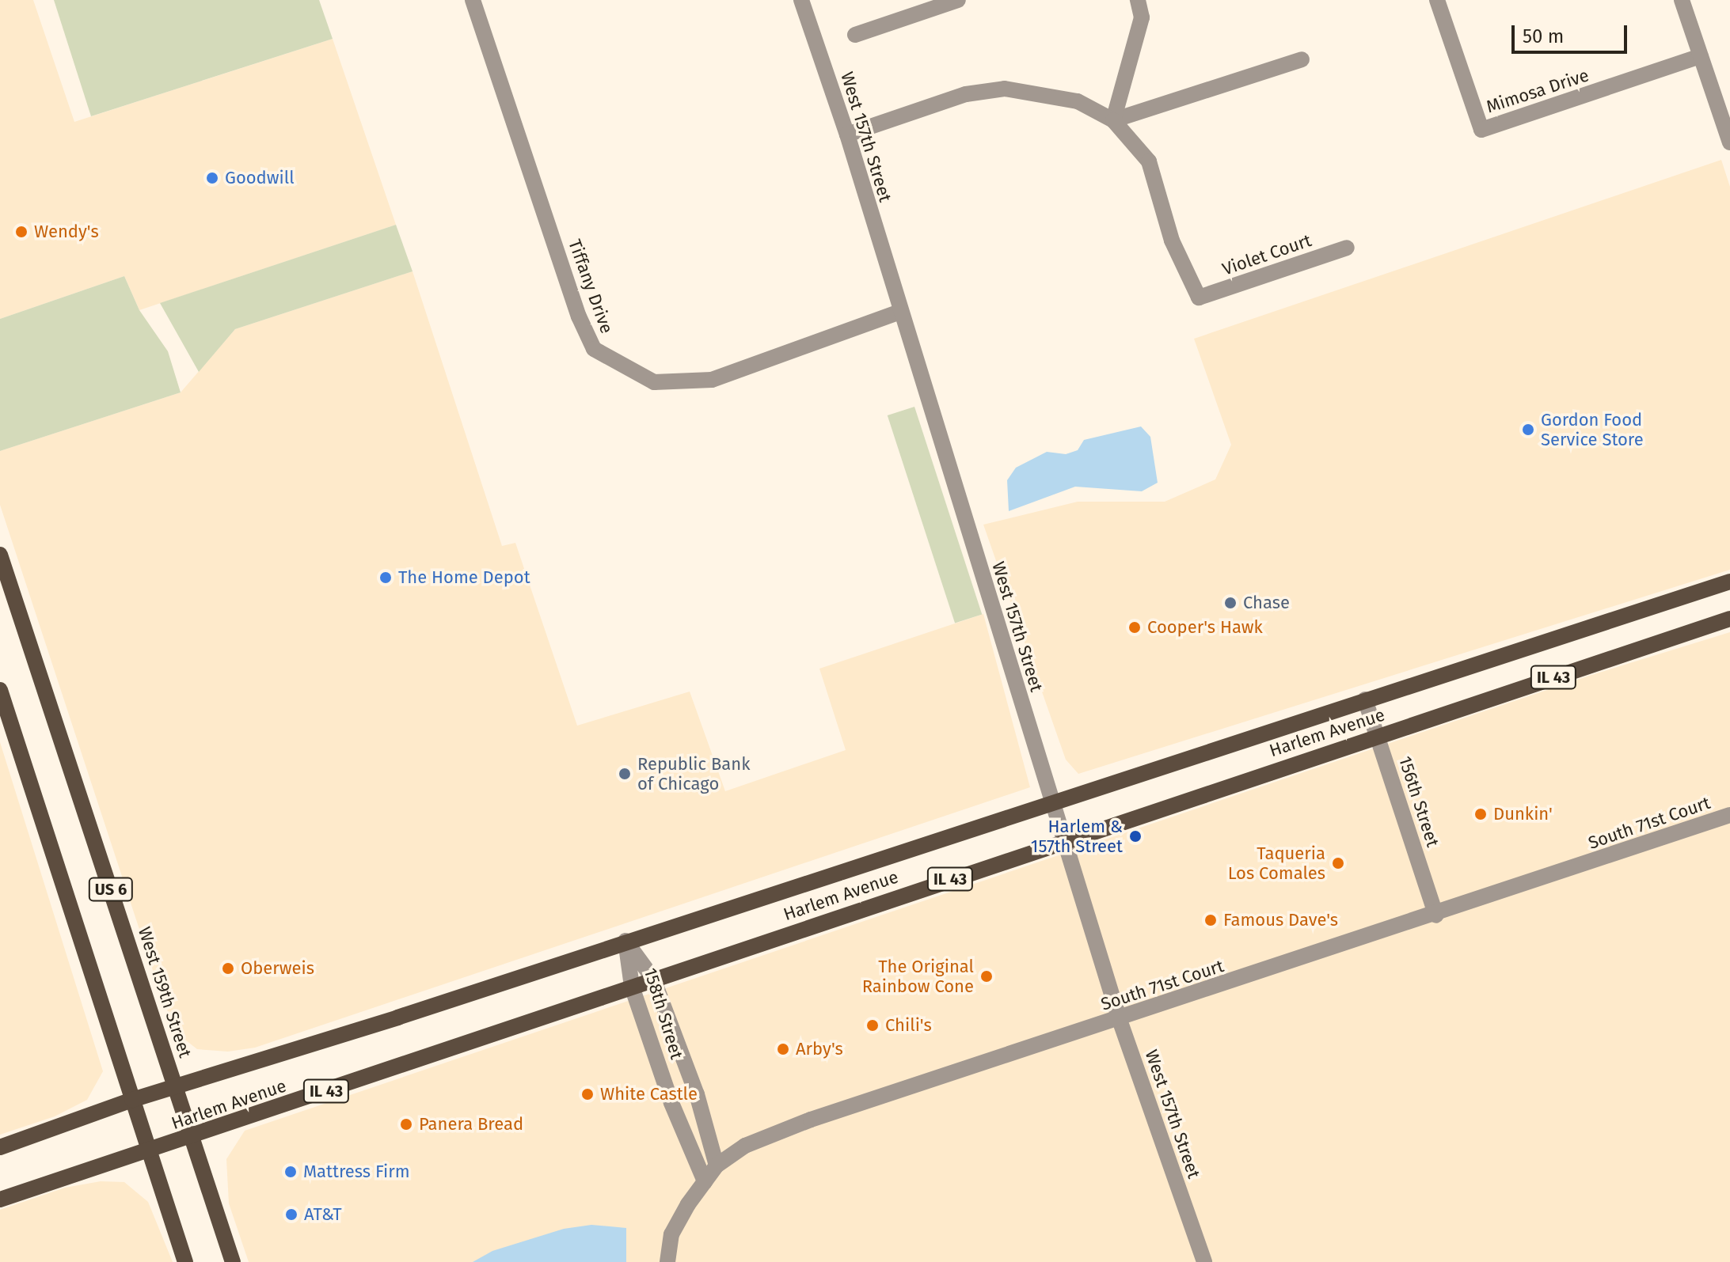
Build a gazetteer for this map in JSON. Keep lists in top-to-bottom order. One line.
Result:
{"streets":{"main road":["IL 43","Harlem Avenue","US 6","West 159th Street"],"street":["Mimosa Drive","West 157th Street","Violet Court","Tiffany Drive","156th Street","South 71st Court","158th Street"]},"crossings":[["West 157th Street","Tiffany Drive"],["West 157th Street","Harlem Avenue"],["West 157th Street","South 71st Court"],["Harlem Avenue","156th Street"],["Harlem Avenue","US 6"],["Harlem Avenue","West 159th Street"],["Harlem Avenue","158th Street"],["156th Street","South 71st Court"],["South 71st Court","158th Street"]],"places":["Goodwill","Wendy's","Gordon Food Service Store","The Home Depot","Chase","Cooper's Hawk","Republic Bank of Chicago","Dunkin'","Harlem & 157th Street","Taqueria Los Comales","Famous Dave's","Oberweis","The Original Rainbow Cone","Chili's","Arby's","White Castle","Panera Bread","Mattress Firm","AT&T"],"scale_bar":"50 m"}
